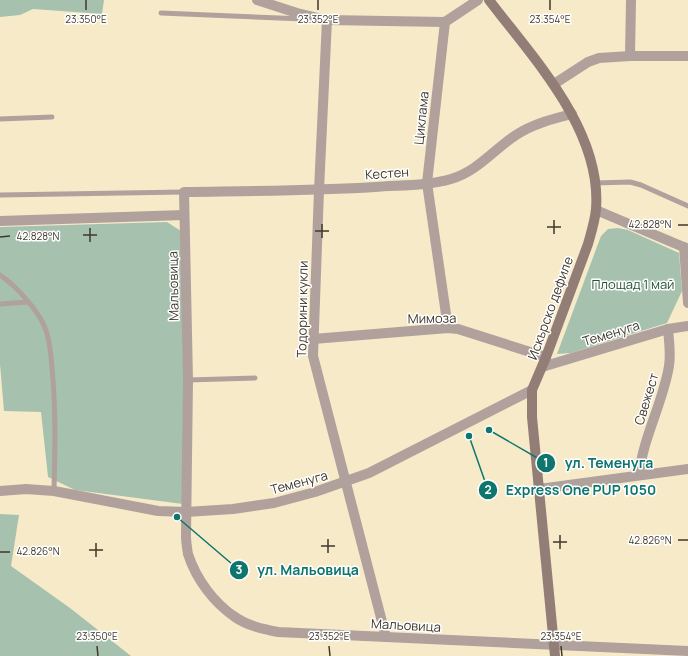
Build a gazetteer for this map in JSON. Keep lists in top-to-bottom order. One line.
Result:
{"streets":{"main road":["Искърско дефиле"],"street":["Циклама","Кестен","Мальовица","Тодорини кукли","Мимоза","Теменуга","Свежест"]},"crossings":[["Циклама","Кестен"],["Циклама","Мимоза"],["Кестен","Мальовица"],["Кестен","Искърско дефиле"],["Кестен","Тодорини кукли"],["Мальовица","Искърско дефиле"],["Мальовица","Тодорини кукли"],["Мальовица","Теменуга"],["Искърско дефиле","Мимоза"],["Искърско дефиле","Теменуга"],["Тодорини кукли","Мимоза"],["Тодорини кукли","Теменуга"],["Теменуга","Свежест"]],"parks":["Площад 1 май"],"places":["ул. Теменуга","Express One PUP 1050","ул. Мальовица"],"coordinates":["23.350°E","23.352°E","23.354°E","42.828°N","42.826°N"]}
